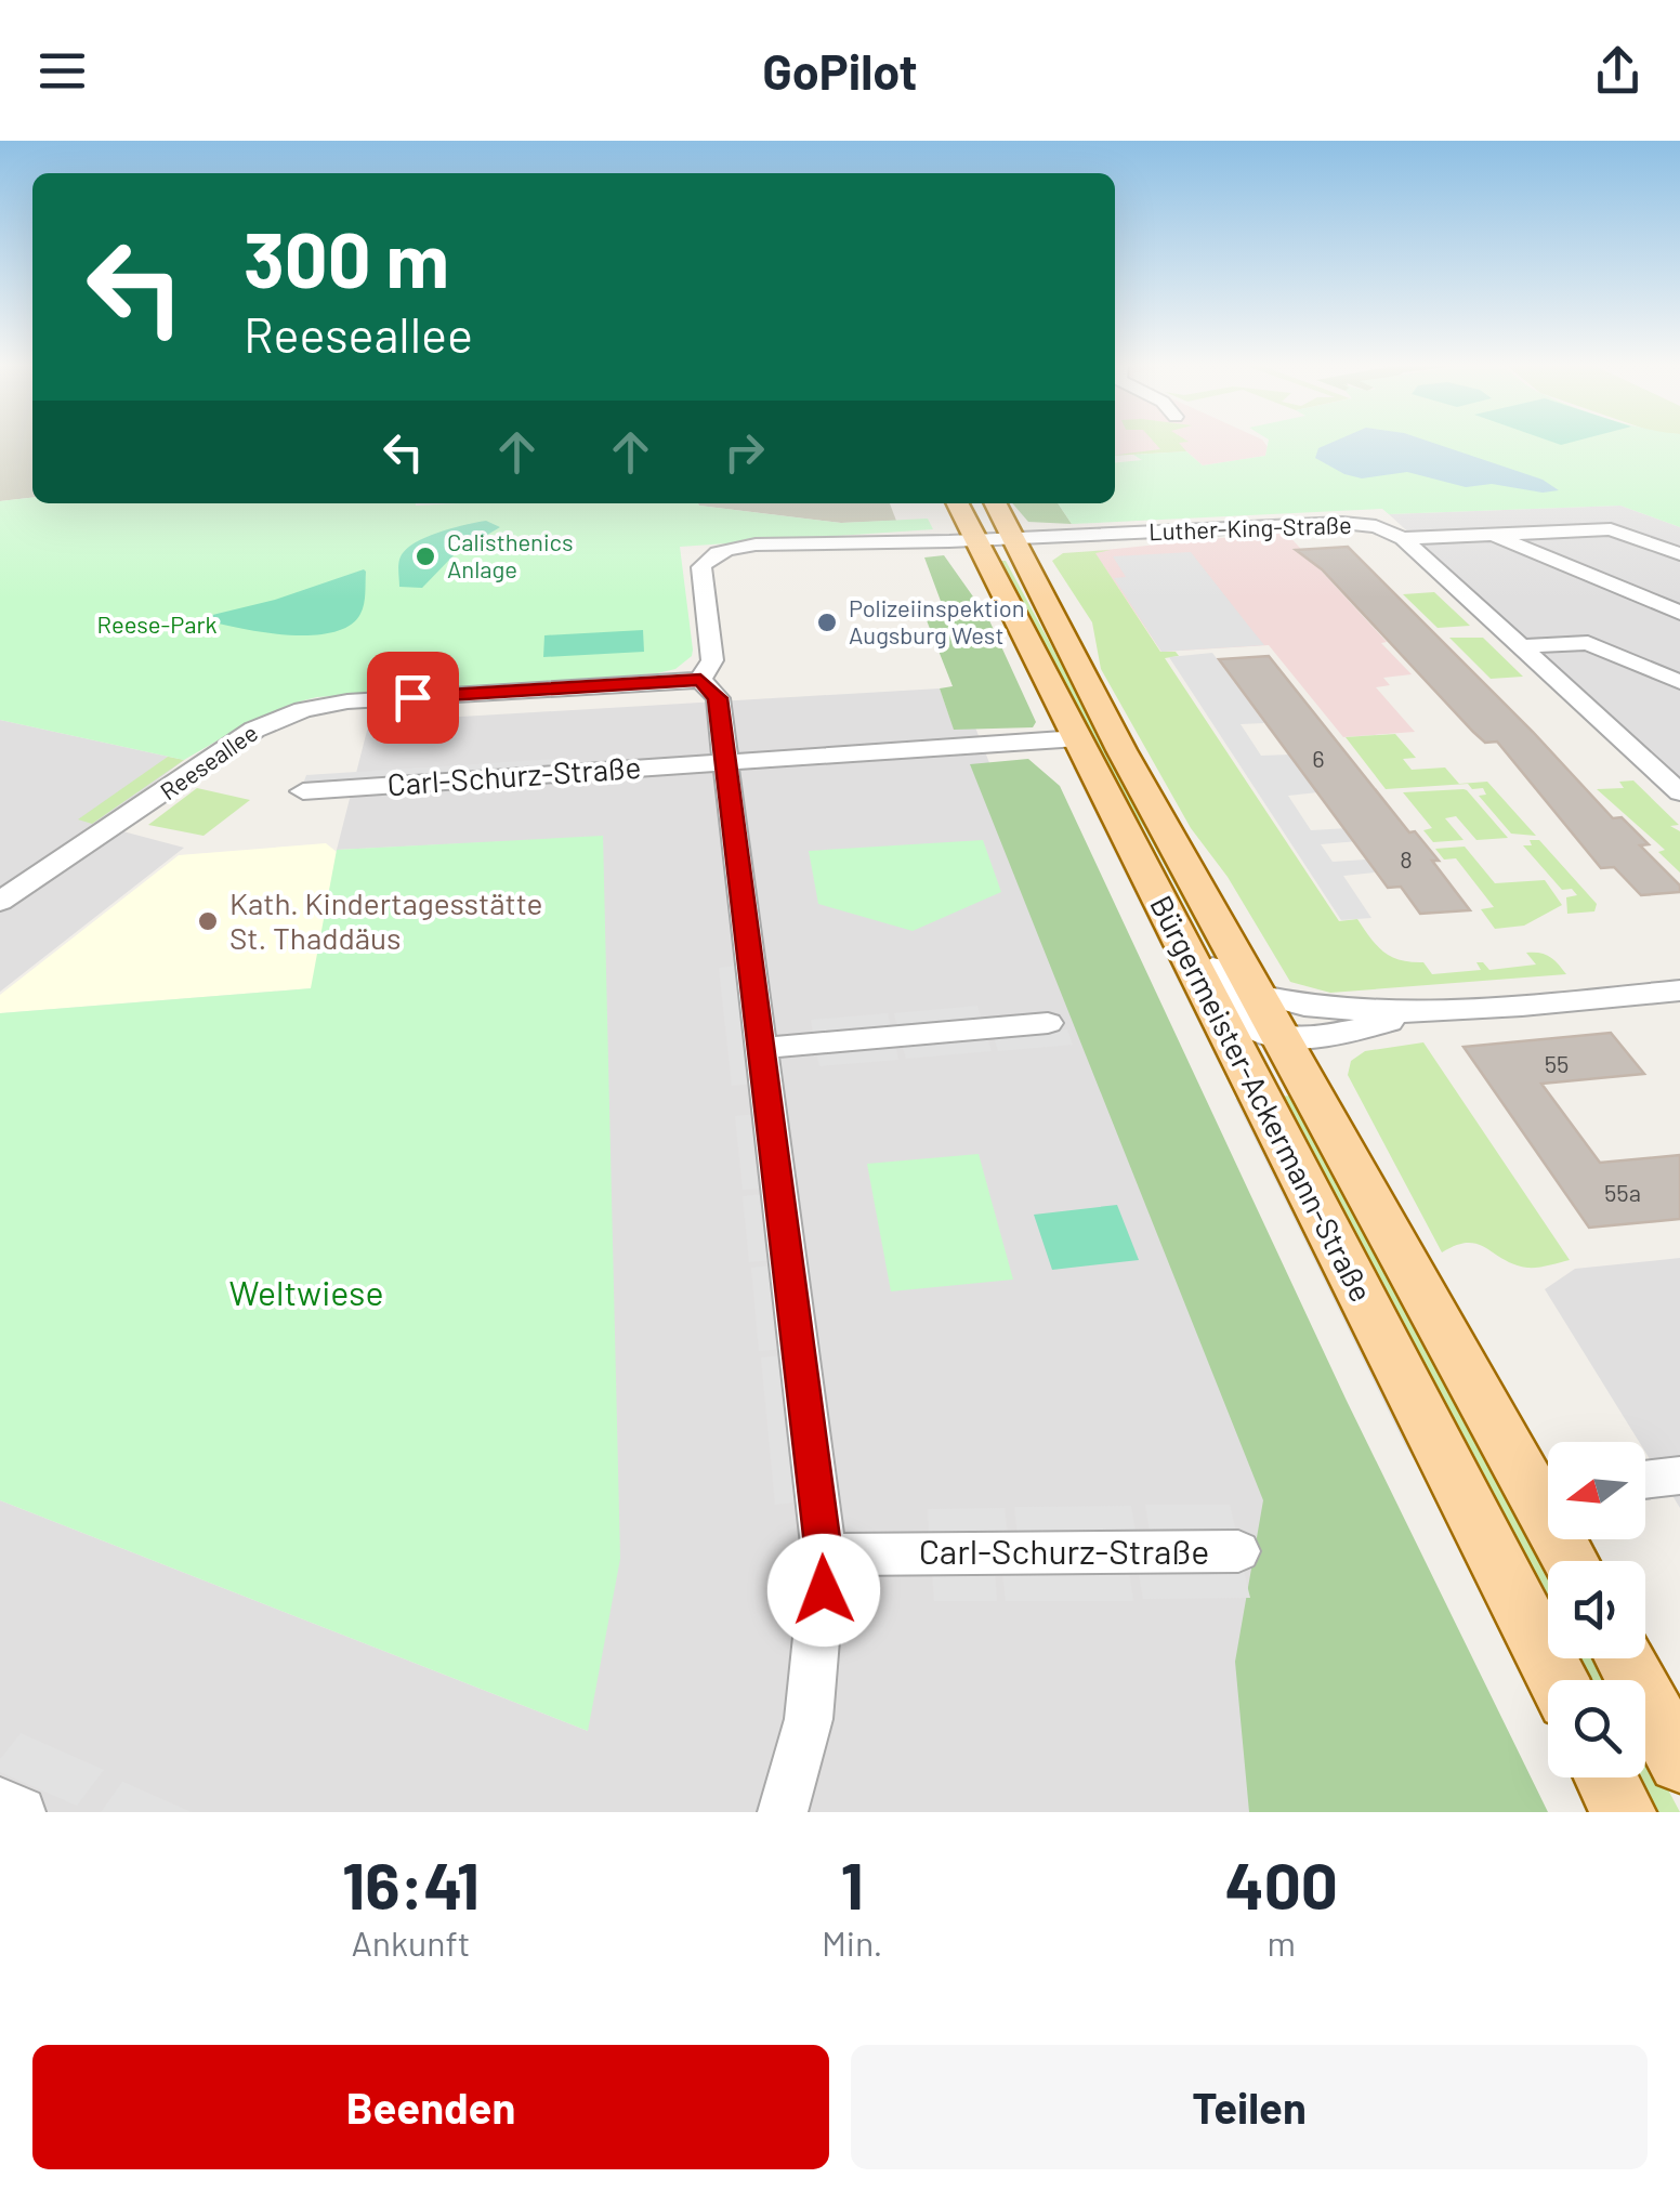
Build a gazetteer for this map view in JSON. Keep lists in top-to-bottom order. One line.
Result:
{"streets":{"main road":["Bürgermeister-Ackermann-Straße"],"street":["Luther-King-Straße","Reeseallee","Carl-Schurz-Straße"]},"crossings":[["Luther-King-Straße","Bürgermeister-Ackermann-Straße"],["Carl-Schurz-Straße","Bürgermeister-Ackermann-Straße"]],"parks":["Reese-Park","Weltwiese"],"places":["Calisthenics Anlage","Polizeiinspektion Augsburg West","Kath. Kindertagesstätte St. Thaddäus"],"house_numbers":["6","8","55","55a"],"north":"left","page":{"header":"GoPilot","turn":["300 m","Reeseallee"],"eta":["16:41","Ankunft","1","Min.","400","m"],"buttons":["Beenden","Teilen"]}}
